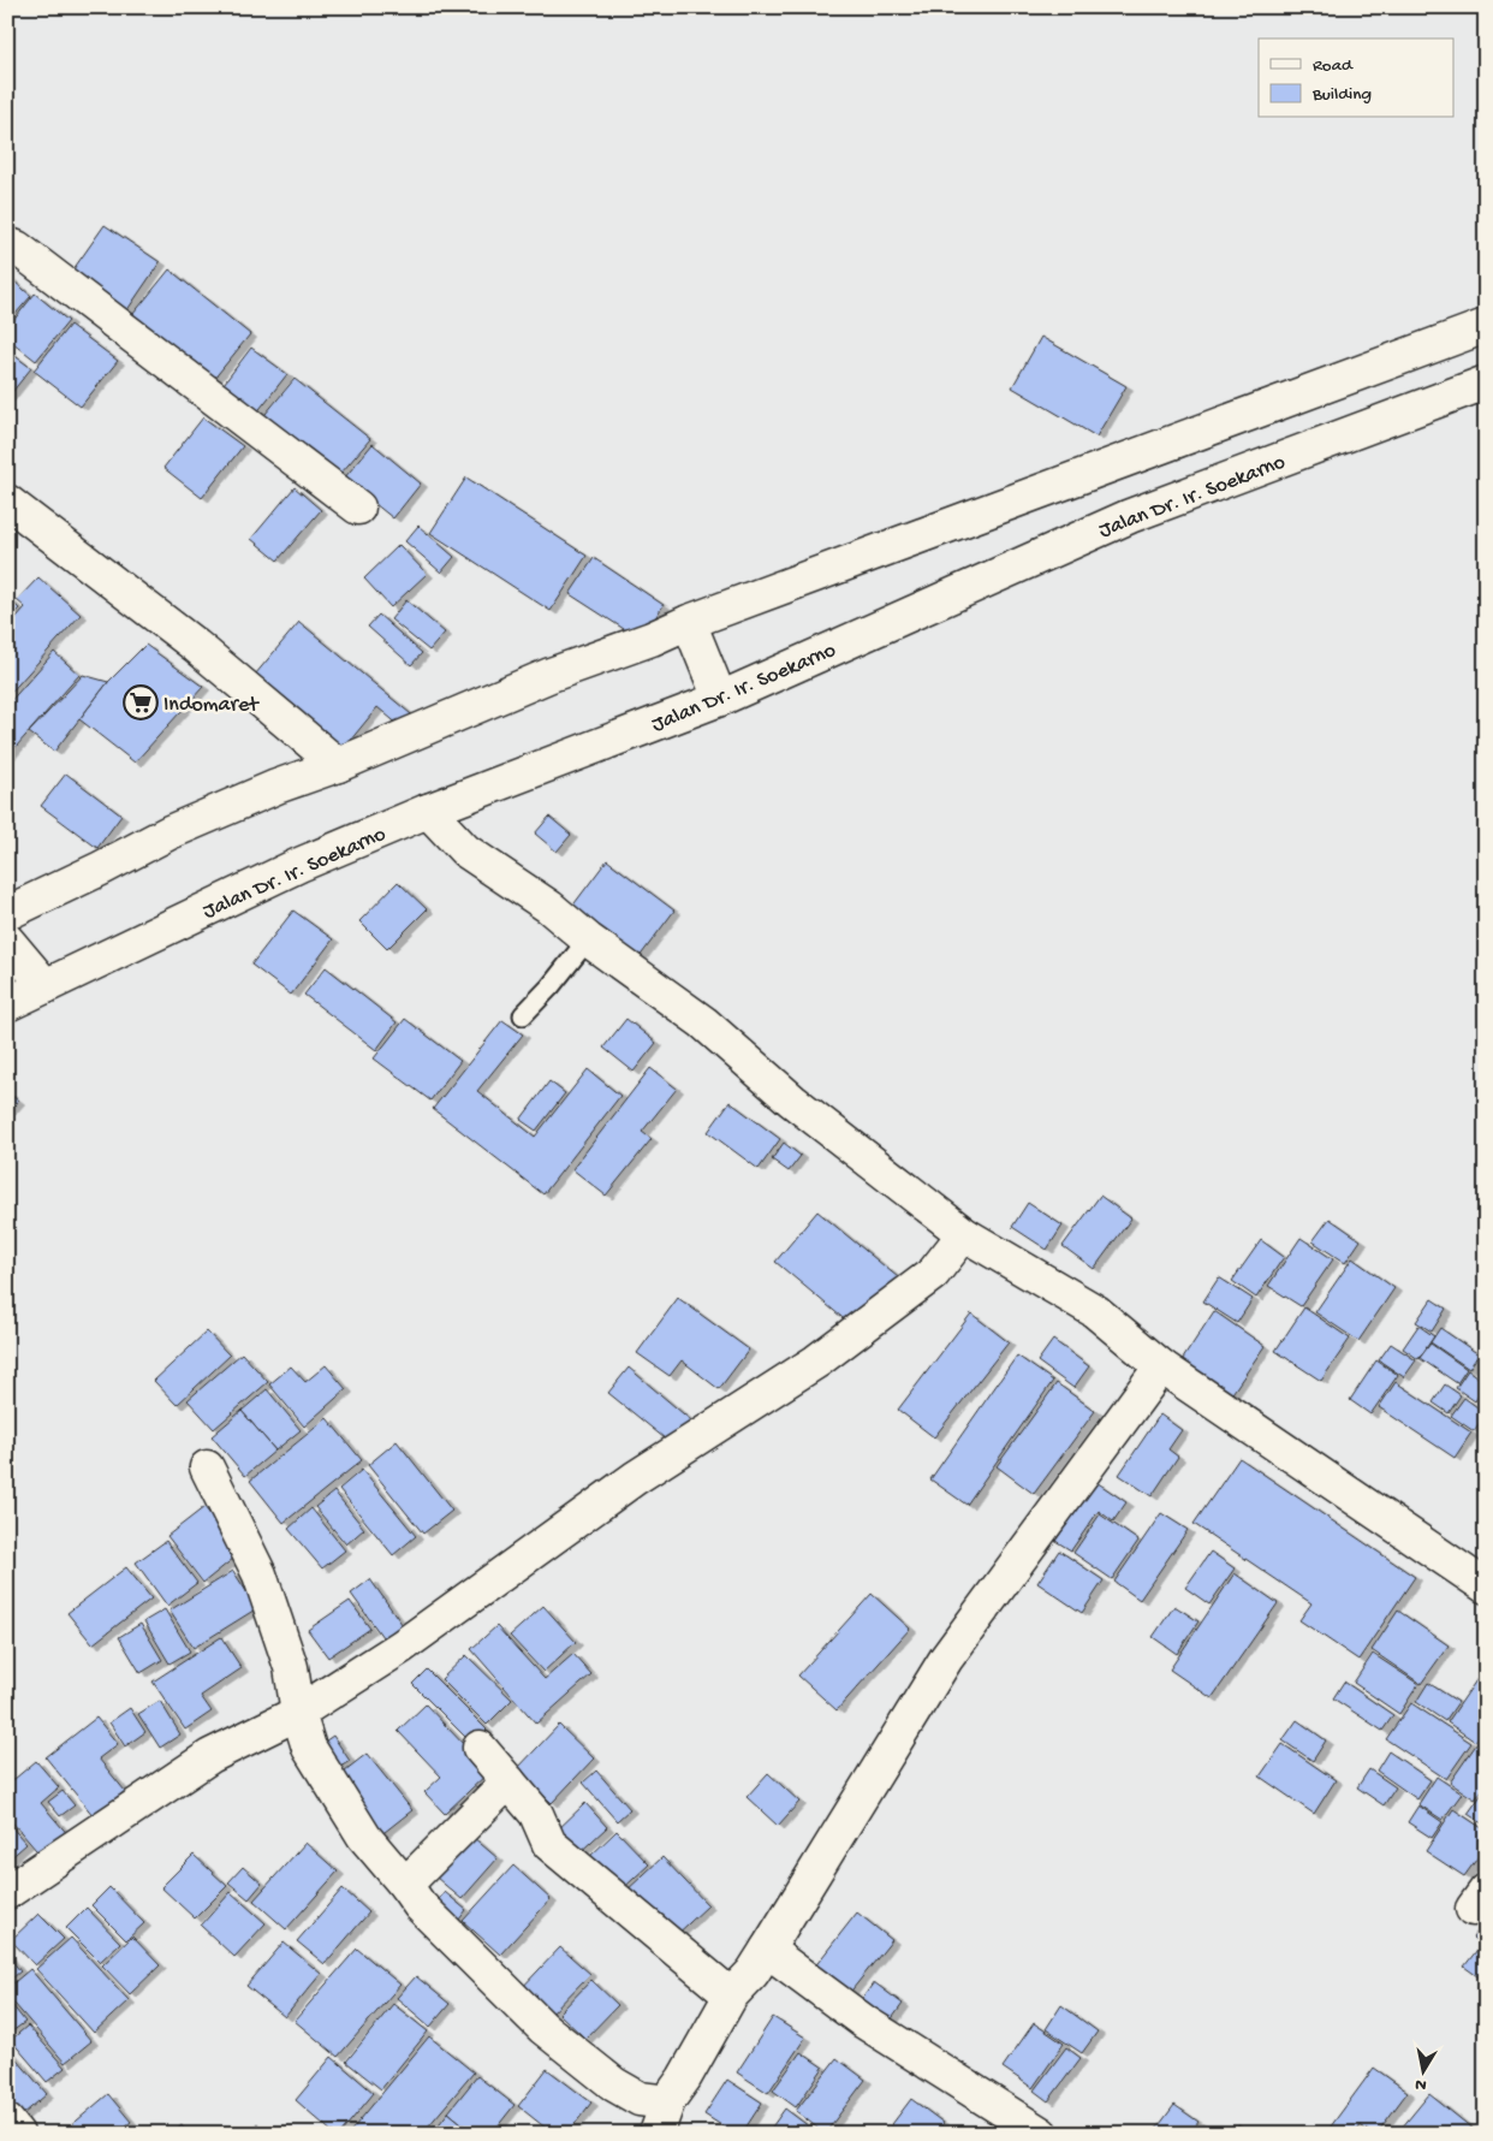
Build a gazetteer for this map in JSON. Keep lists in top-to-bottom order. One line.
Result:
{"streets":{"street":["Jalan Dr. Ir. Soekarno"]},"places":{"supermarket":["Indomaret"]},"legend":["Road","Building"],"north":"bottom"}
